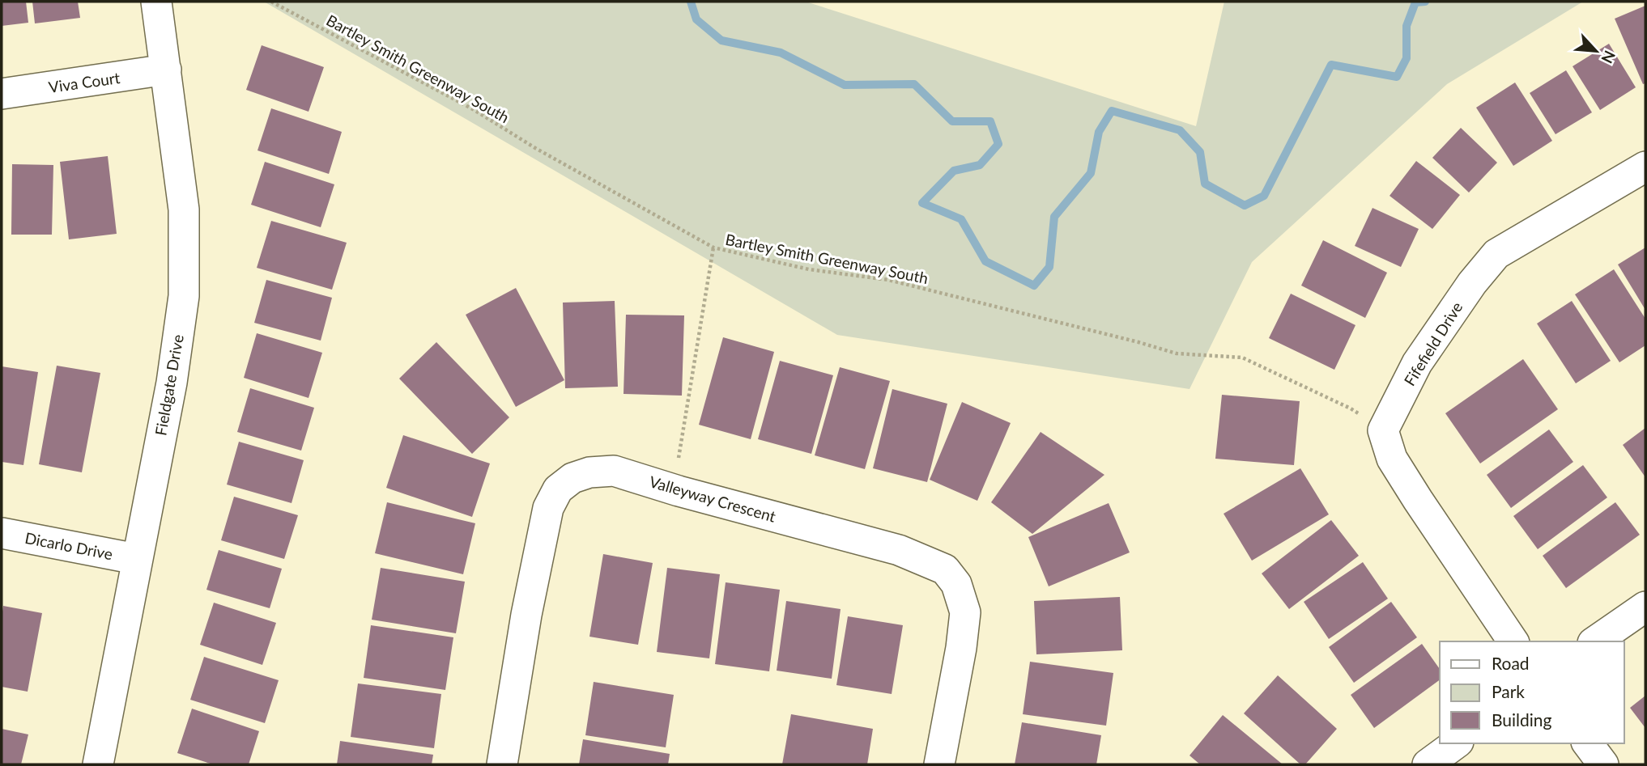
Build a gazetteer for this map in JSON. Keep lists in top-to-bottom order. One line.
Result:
{"streets":{"street":["Viva Court","Fifefield Drive","Fieldgate Drive","Valleyway Crescent","Dicarlo Drive"],"path":["Bartley Smith Greenway South"]},"crossings":[["Bartley Smith Greenway South","Fifefield Drive"],["Viva Court","Fieldgate Drive"],["Fieldgate Drive","Dicarlo Drive"]],"legend":["Road","Park","Building"],"north":"bottom right"}
